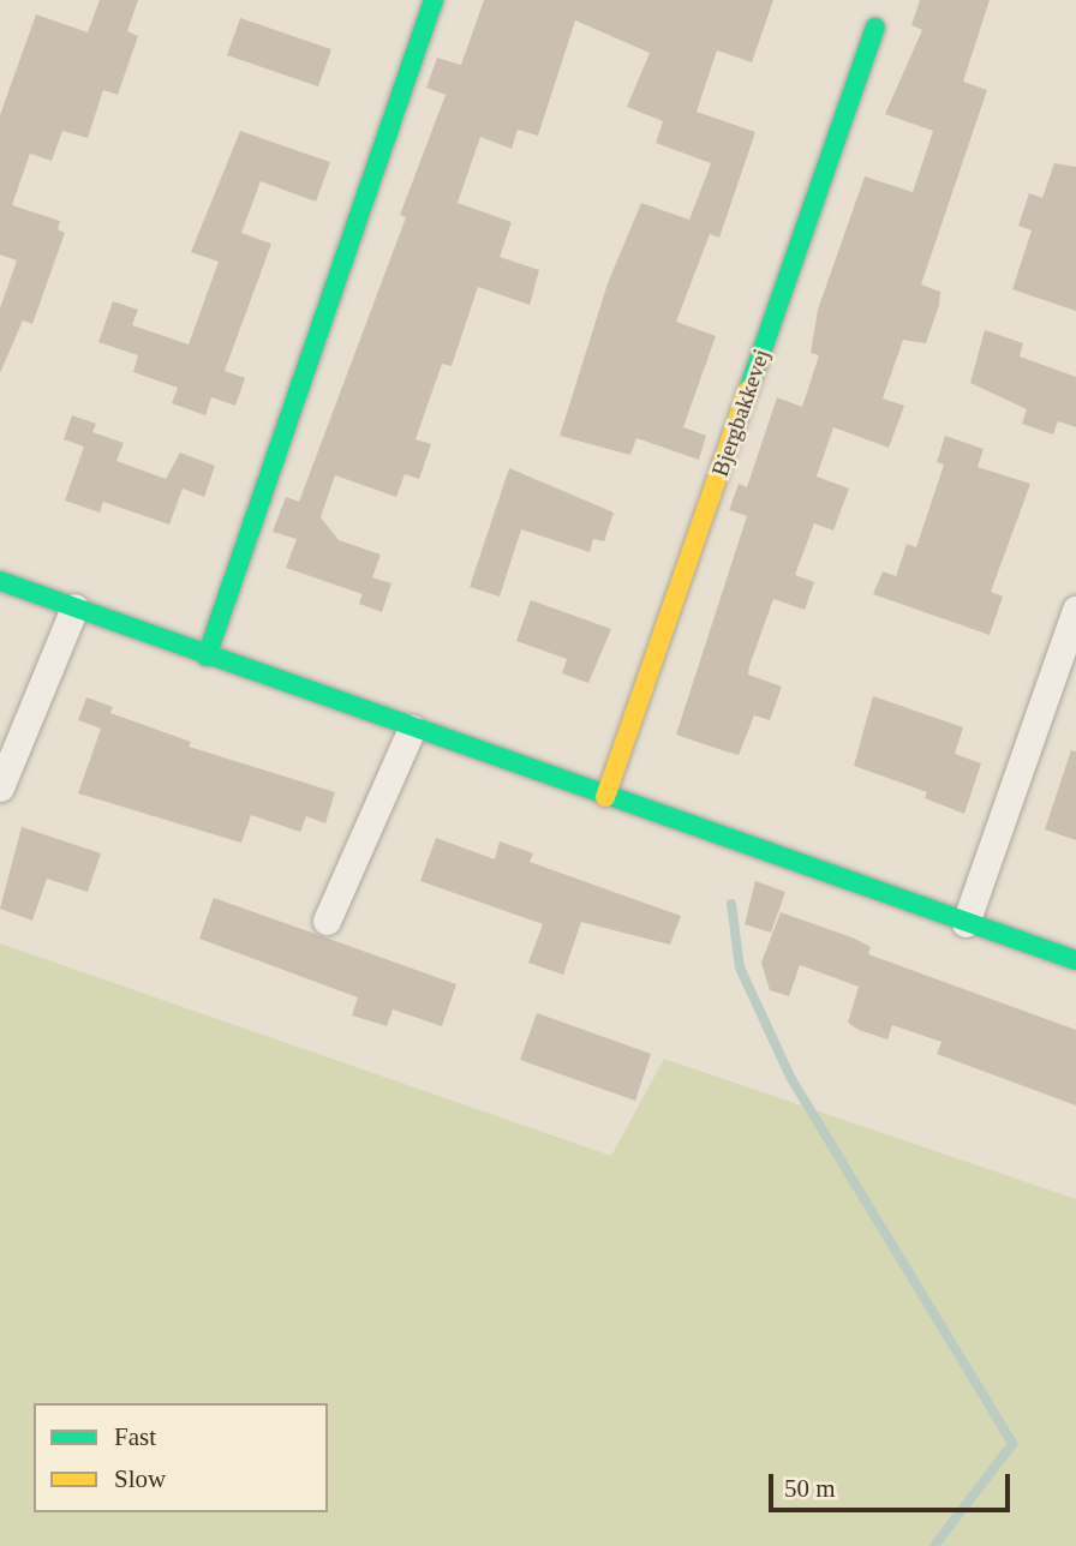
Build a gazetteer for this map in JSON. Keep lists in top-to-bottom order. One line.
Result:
{"streets":{"street":["Bjergbakkevej"]},"legend":["Fast","Slow"],"scale_bar":"50 m"}
